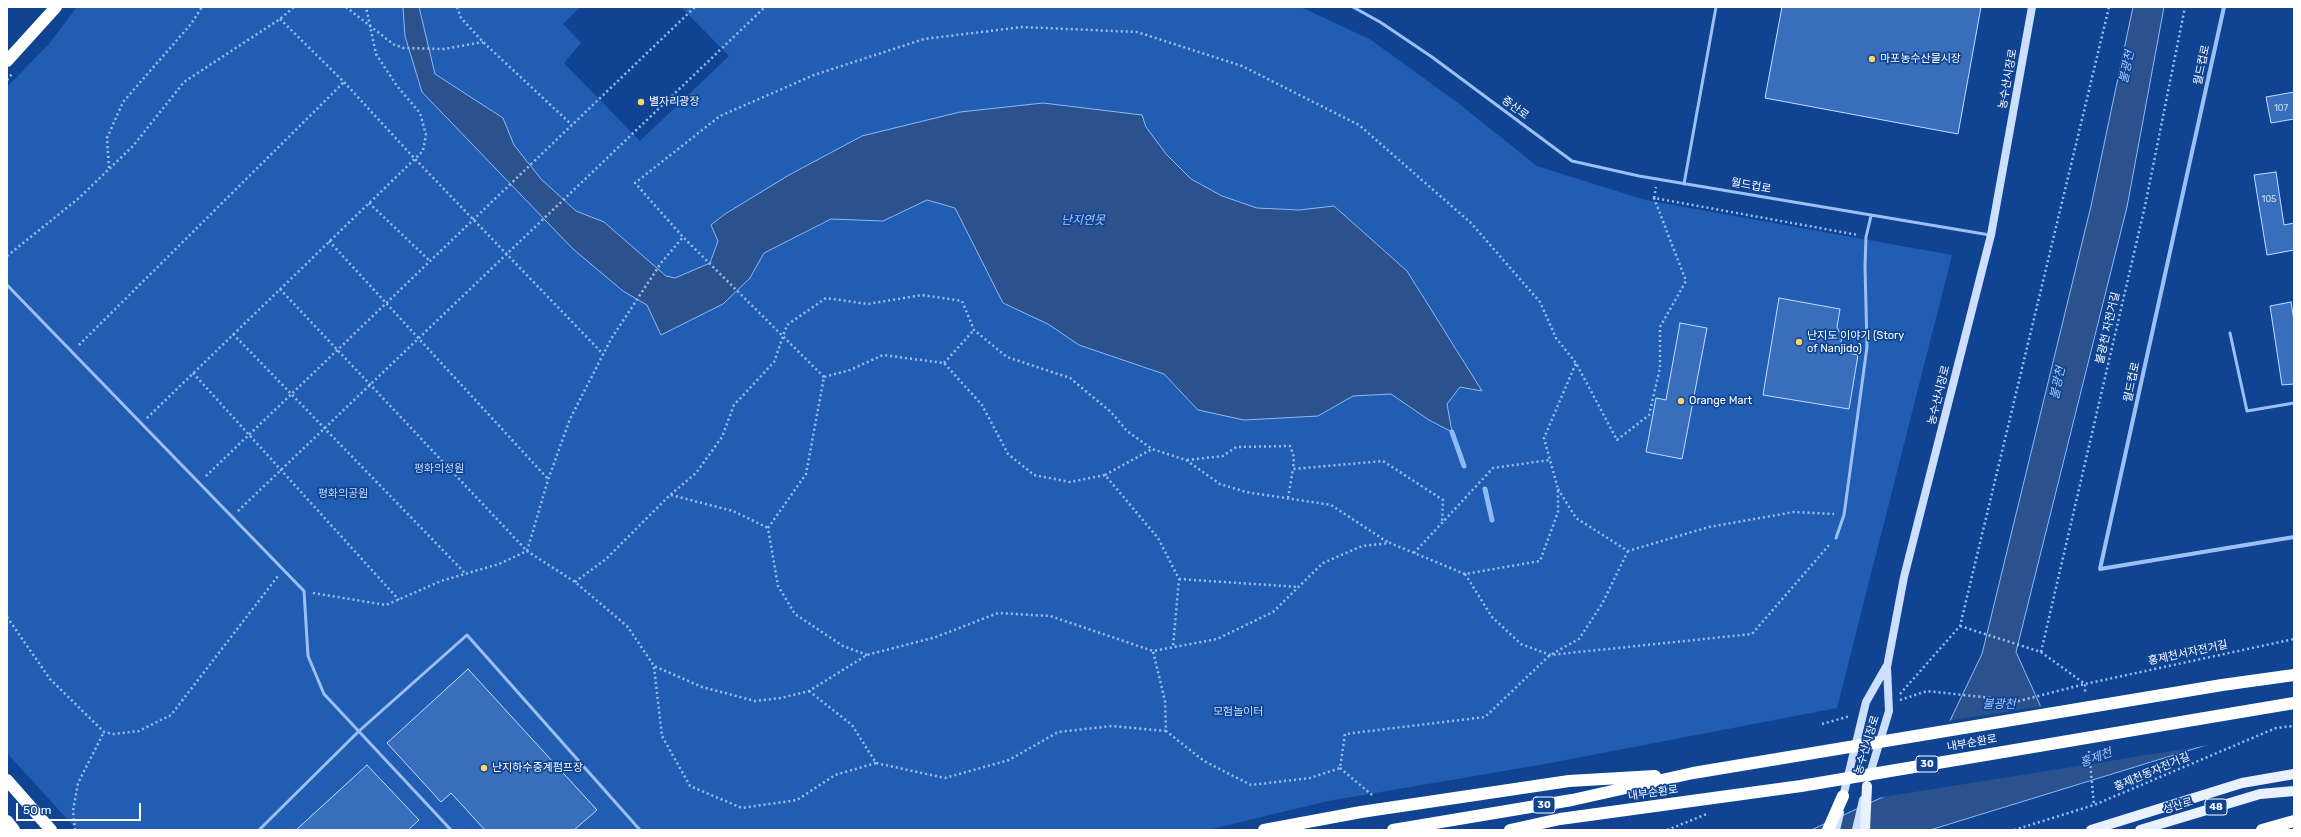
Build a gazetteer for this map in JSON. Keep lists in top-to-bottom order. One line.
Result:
{"streets":{"highway":["내부순환로","30"],"main road":["농수산시장로","성산로","48"],"street":["월드컵로"],"lane":["증산로"],"path":["불광천 자전거길","홍제천서자전거길","홍제천동자전거길"]},"crossings":[["월드컵로","농수산시장로"],["월드컵로","증산로"],["내부순환로","30"]],"water":["불광천","난지연못","홍제천"],"parks":["평화의정원","평화의공원","모험놀이터"],"places":["마포농수산물시장","별자리광장","난지도 이야기 (Story of Nanjido)","Orange Mart","난지하수중계펌프장"],"house_numbers":["107","105"],"scale_bar":"50 m"}
